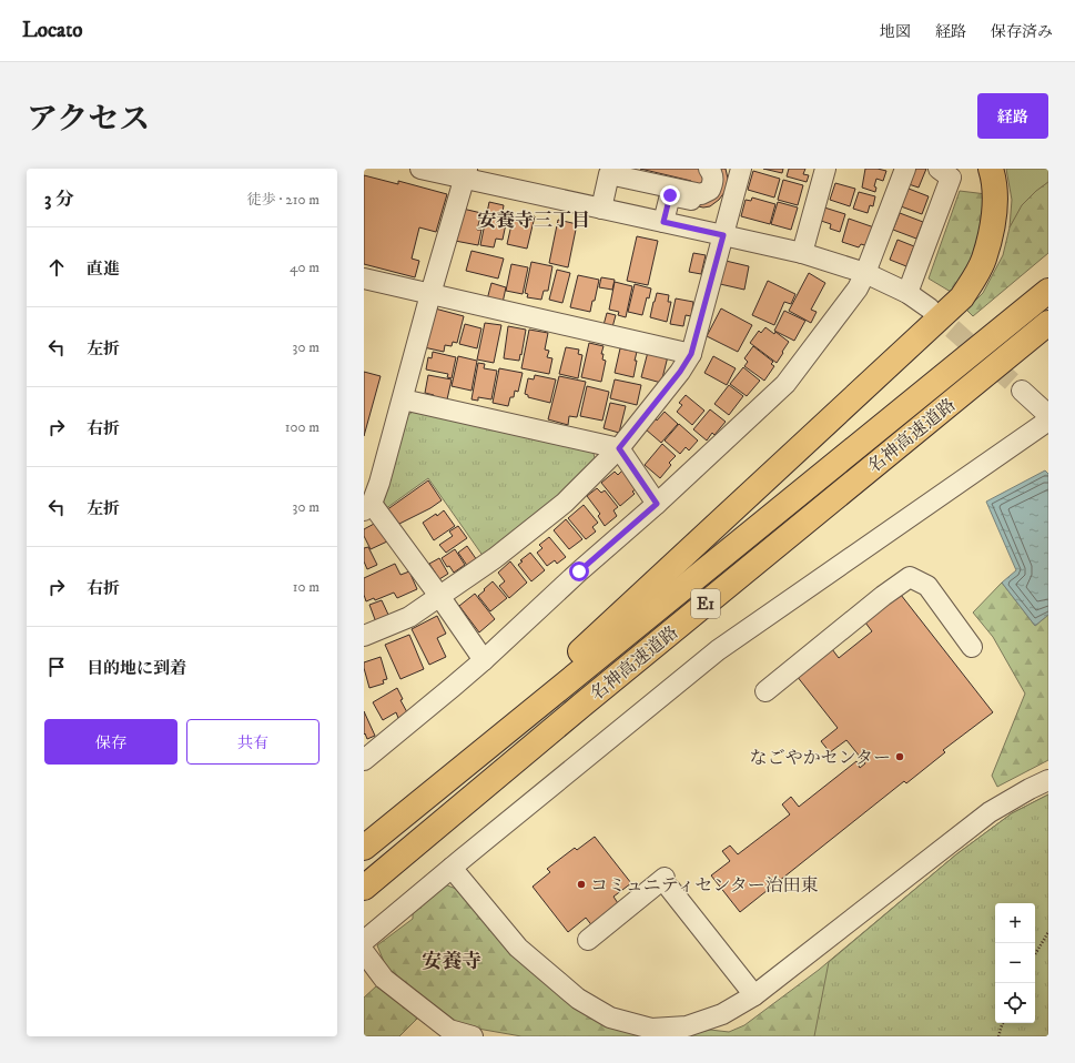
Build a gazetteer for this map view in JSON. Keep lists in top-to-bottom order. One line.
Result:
{"streets":{"highway":["名神高速道路","E1"]},"districts":["安養寺三丁目","安養寺"],"places":["なごやかセンター","コミュニティセンター治田東"],"page":{"header":"Locato","nav":["地図","経路","保存済み"],"title":"アクセス","buttons":["経路",["保存","共有"]],"heading":["3 分","徒歩 · 210 m"],"list":[["直進","40 m"],["左折","30 m"],["右折","100 m"],["左折","30 m"],["右折","10 m"],"目的地に到着"],"map_buttons":["+","−"]}}
